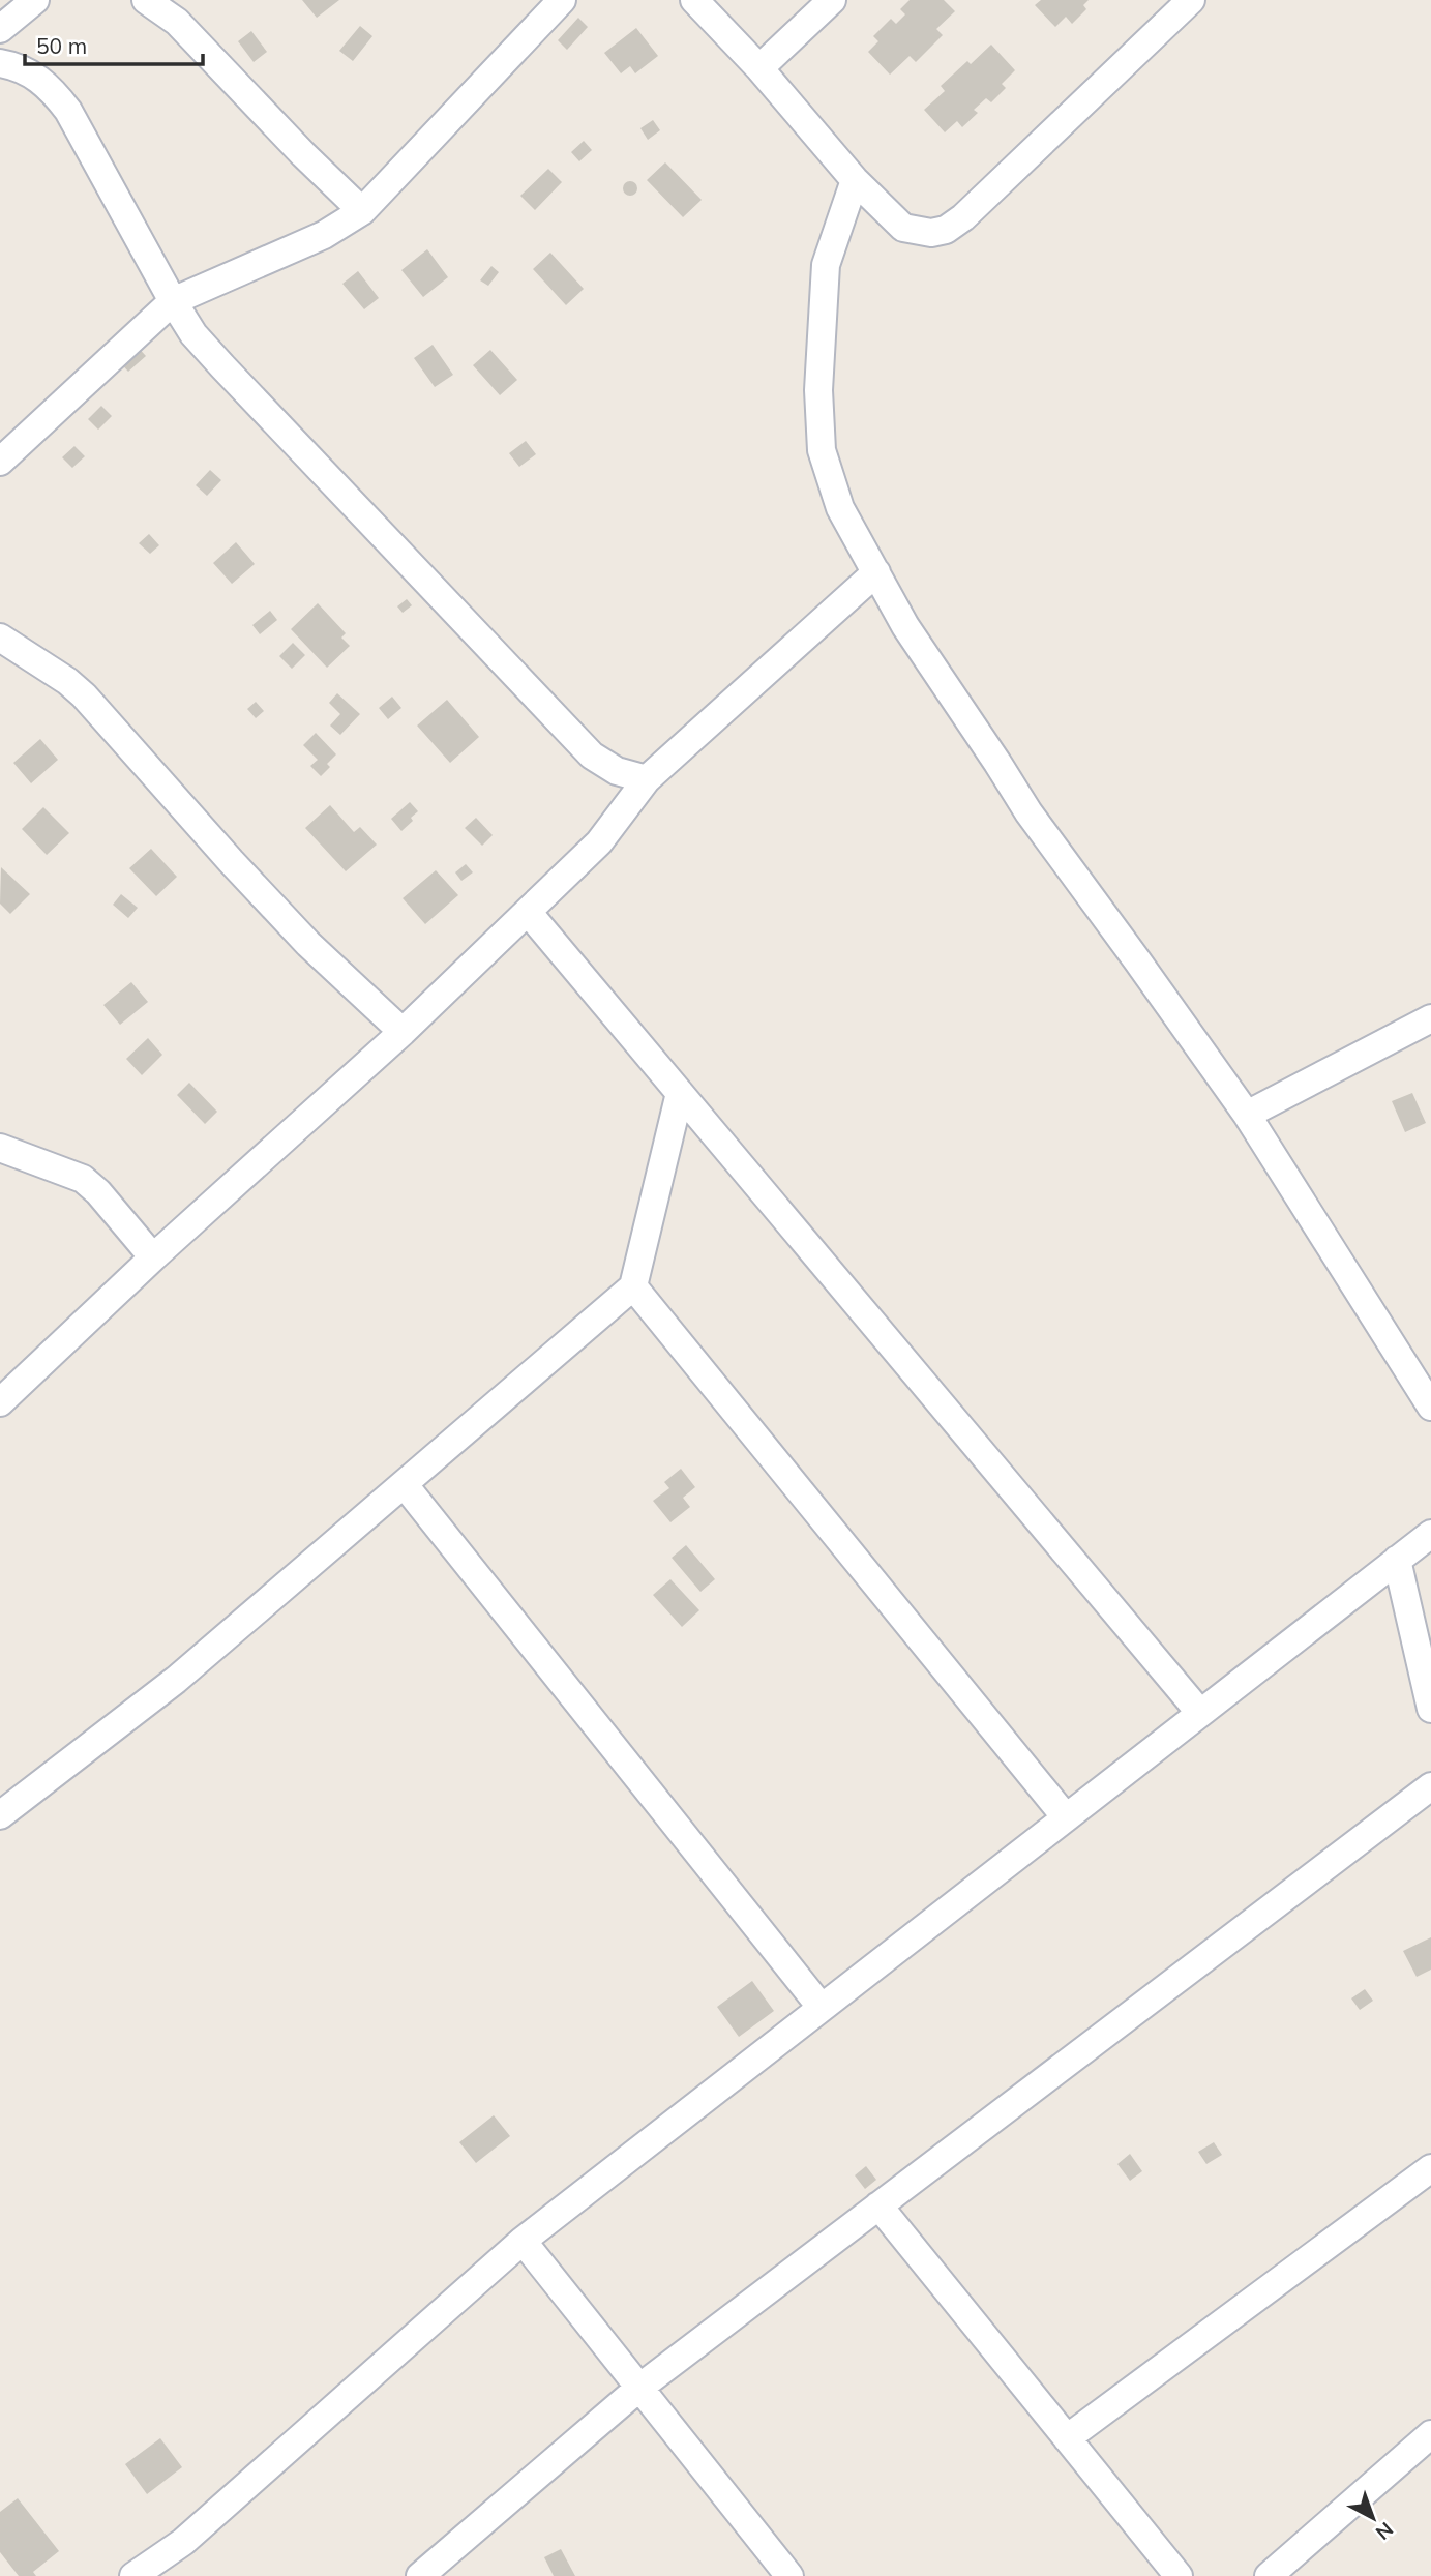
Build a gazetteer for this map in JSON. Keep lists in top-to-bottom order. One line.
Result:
{"scale_bar":"50 m","north":"bottom right"}
